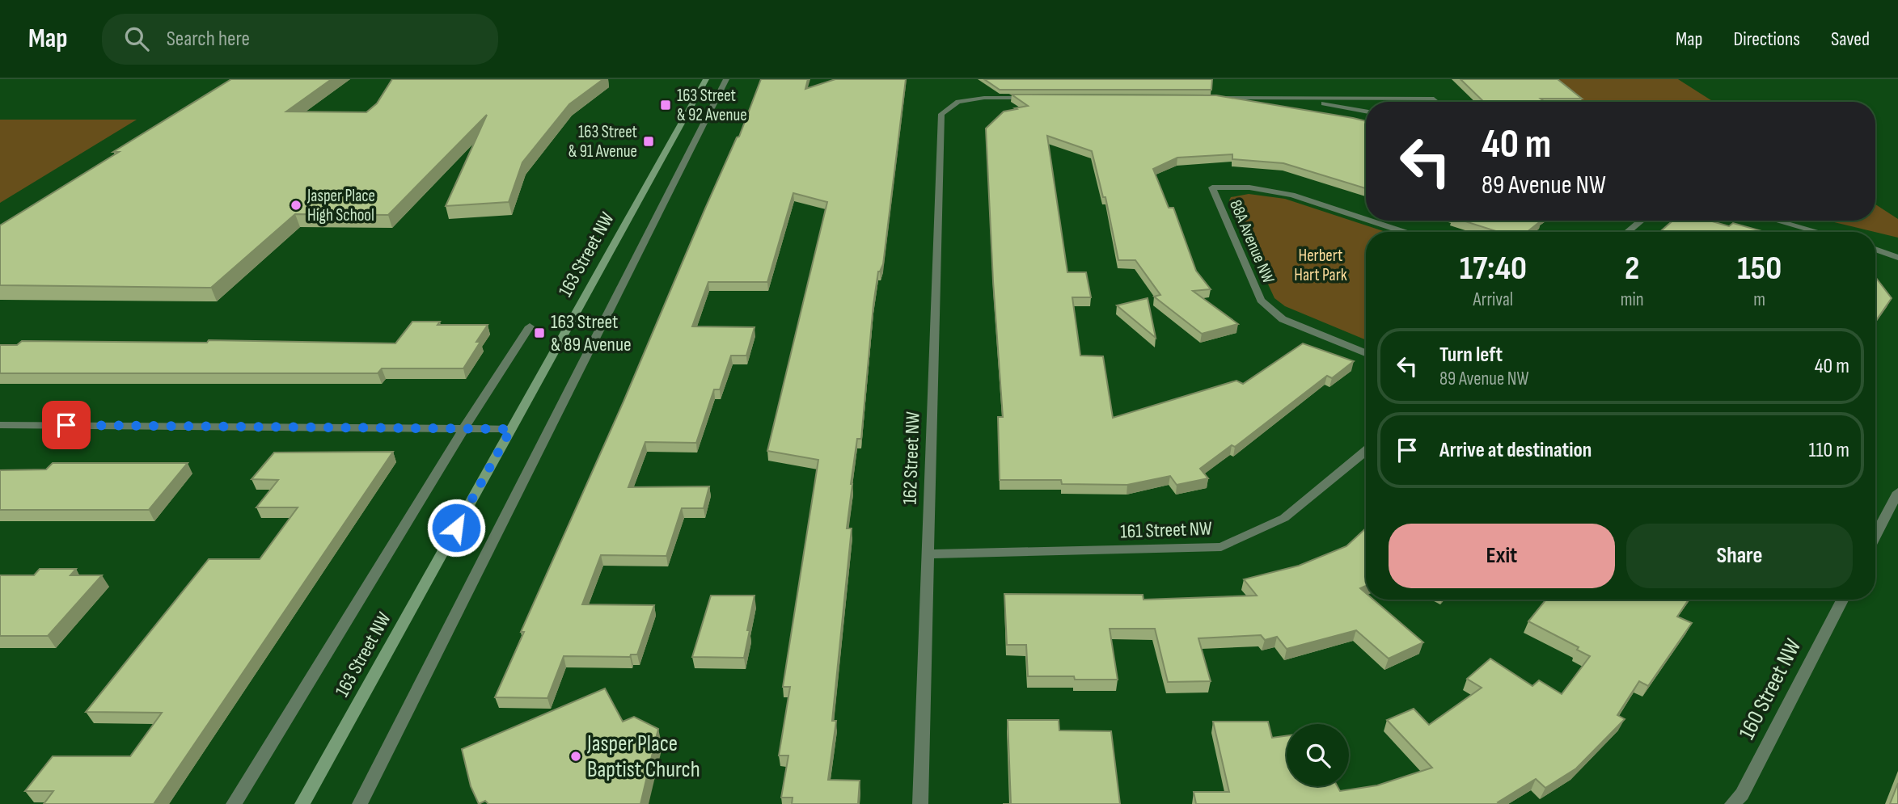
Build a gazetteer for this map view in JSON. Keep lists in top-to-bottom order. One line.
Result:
{"streets":{"main road":["163 Street NW"],"street":["88A Avenue NW","162 Street NW","161 Street NW","160 Street NW"]},"crossings":[["162 Street NW","161 Street NW"]],"parks":["Herbert Hart Park"],"places":{"transit":["163 Street & 92 Avenue","163 Street & 91 Avenue","163 Street & 89 Avenue"],"other":["Jasper Place High School","Jasper Place Baptist Church"]},"page":{"header":"Map","search":"Search here","nav":["Map","Directions","Saved"],"turn":["40 m","89 Avenue NW"],"eta":["17:40","Arrival","2","min","150","m"],"list":[{"name":"Turn left","note":"89 Avenue NW","value":"40 m"},{"name":"Arrive at destination","value":"110 m"}],"buttons":["Exit","Share"]}}
